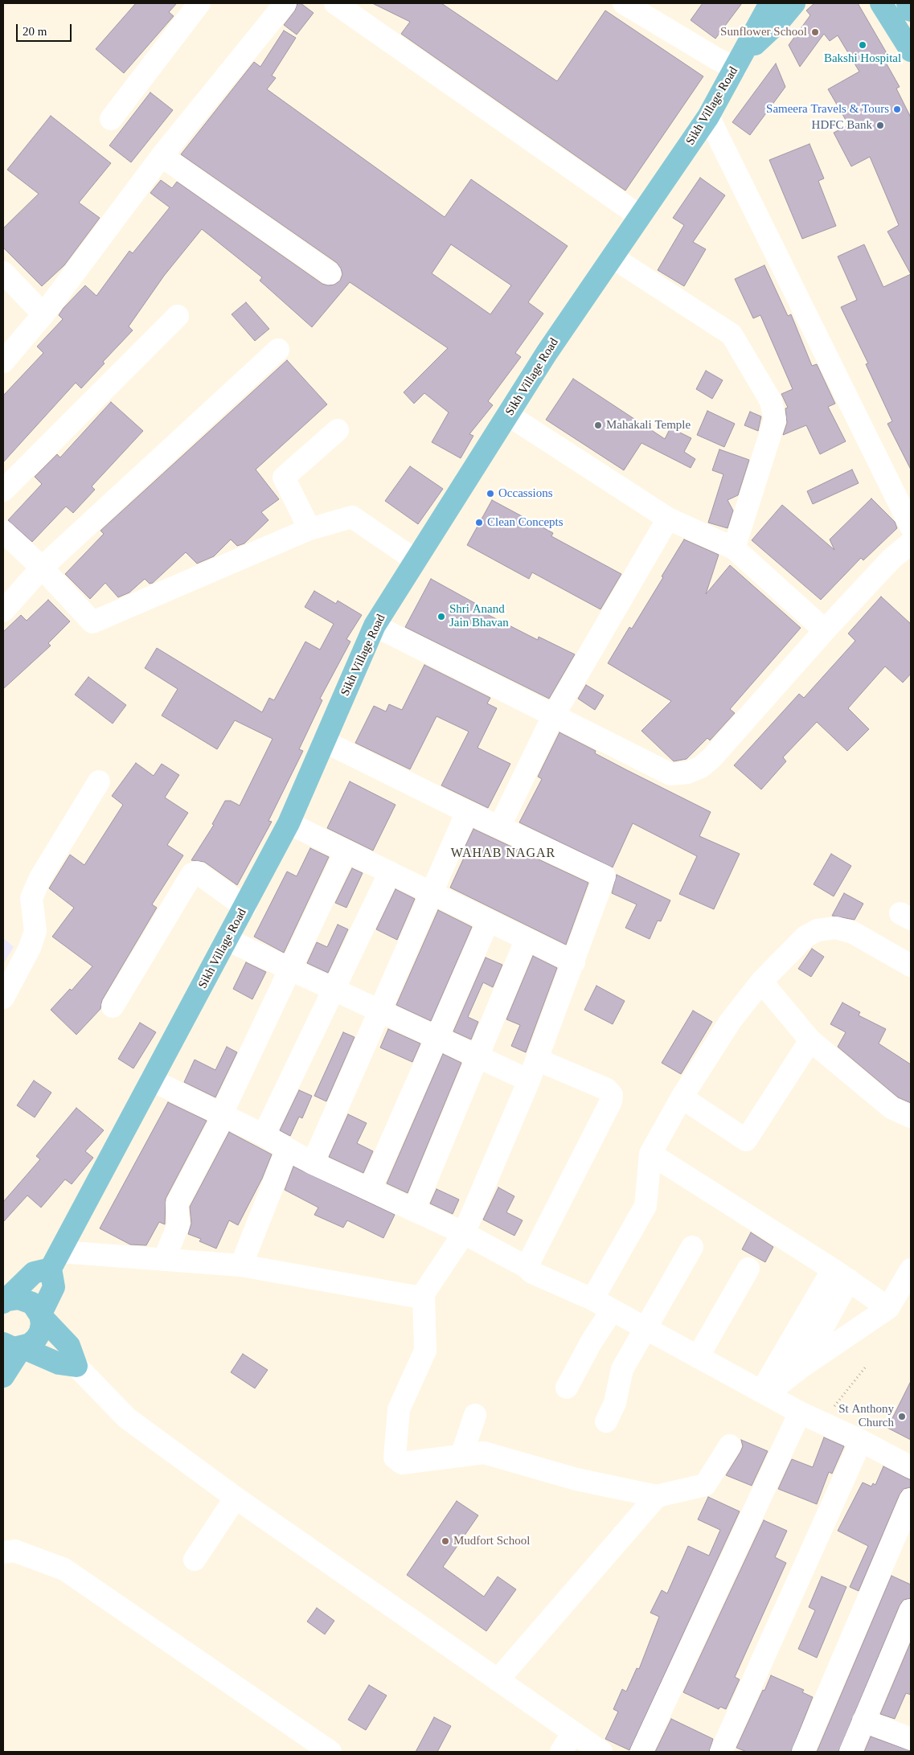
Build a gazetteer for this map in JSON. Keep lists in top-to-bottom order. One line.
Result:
{"streets":{"main road":["Sikh Village Road"]},"districts":["WAHAB NAGAR"],"places":["Sunflower School","Bakshi Hospital","Sameera Travels & Tours","HDFC Bank","Mahakali Temple","Occassions","Clean Concepts","Shri Anand Jain Bhavan","St Anthony Church","Mudfort School"],"scale_bar":"20 m"}
